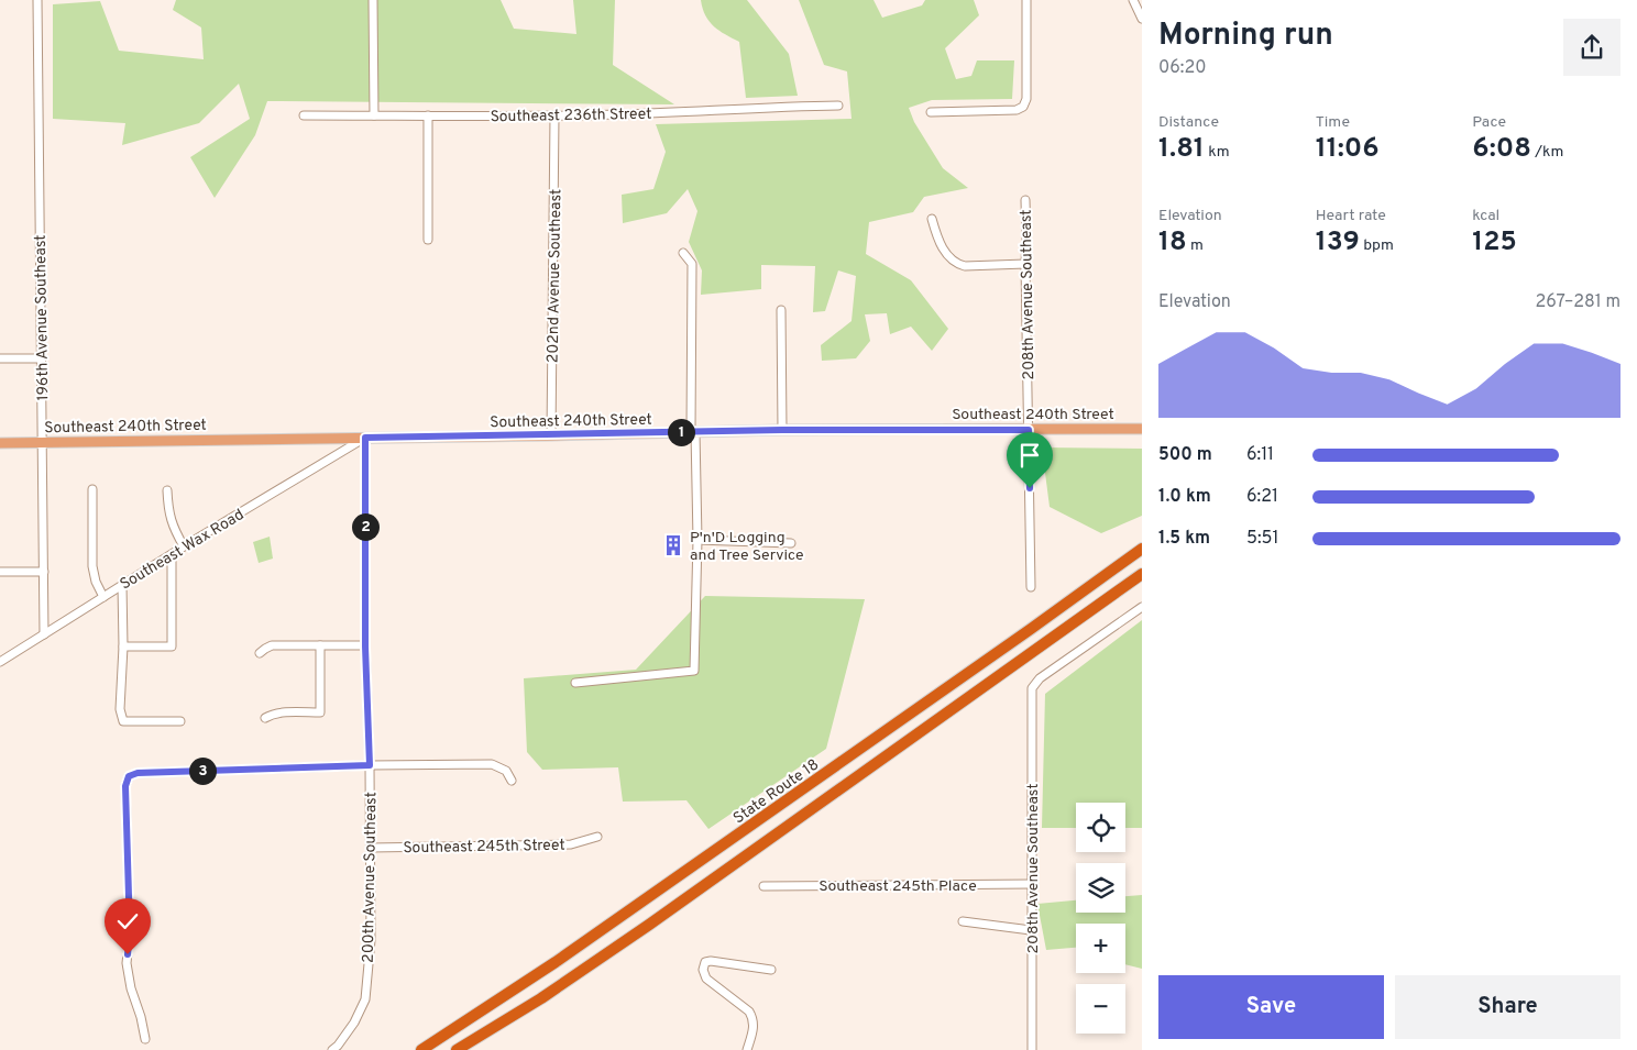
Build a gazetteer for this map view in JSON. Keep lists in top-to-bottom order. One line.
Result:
{"streets":{"highway":["State Route 18"],"main road":["Southeast 240th Street"],"street":["Southeast 236th Street","202nd Avenue Southeast","208th Avenue Southeast","196th Avenue Southeast","Southeast Wax Road","Southeast 245th Street","200th Avenue Southeast","Southeast 245th Place"]},"crossings":[["Southeast 236th Street","202nd Avenue Southeast"],["202nd Avenue Southeast","Southeast 240th Street"],["208th Avenue Southeast","Southeast 240th Street"],["208th Avenue Southeast","Southeast 245th Place"],["196th Avenue Southeast","Southeast 240th Street"],["196th Avenue Southeast","Southeast Wax Road"],["Southeast 240th Street","Southeast Wax Road"],["Southeast 240th Street","200th Avenue Southeast"],["Southeast Wax Road","200th Avenue Southeast"],["Southeast 245th Street","200th Avenue Southeast"]],"places":{"building":["P'n'D Logging and Tree Service"]},"page":{"heading":["Morning run","06:20"],"stats":[["Distance","1.81 km"],["Time","11:06"],["Pace","6:08 /km"],["Elevation","18 m"],["Heart rate","139 bpm"],["kcal","125"]],"chart":["Elevation","267–281 m"],"pins":["1","2","3"],"list":[{"name":"500 m","note":"6:11"},{"name":"1.0 km","note":"6:21"},{"name":"1.5 km","note":"5:51"}],"map_buttons":["+","−"],"buttons":["Save","Share"]}}
